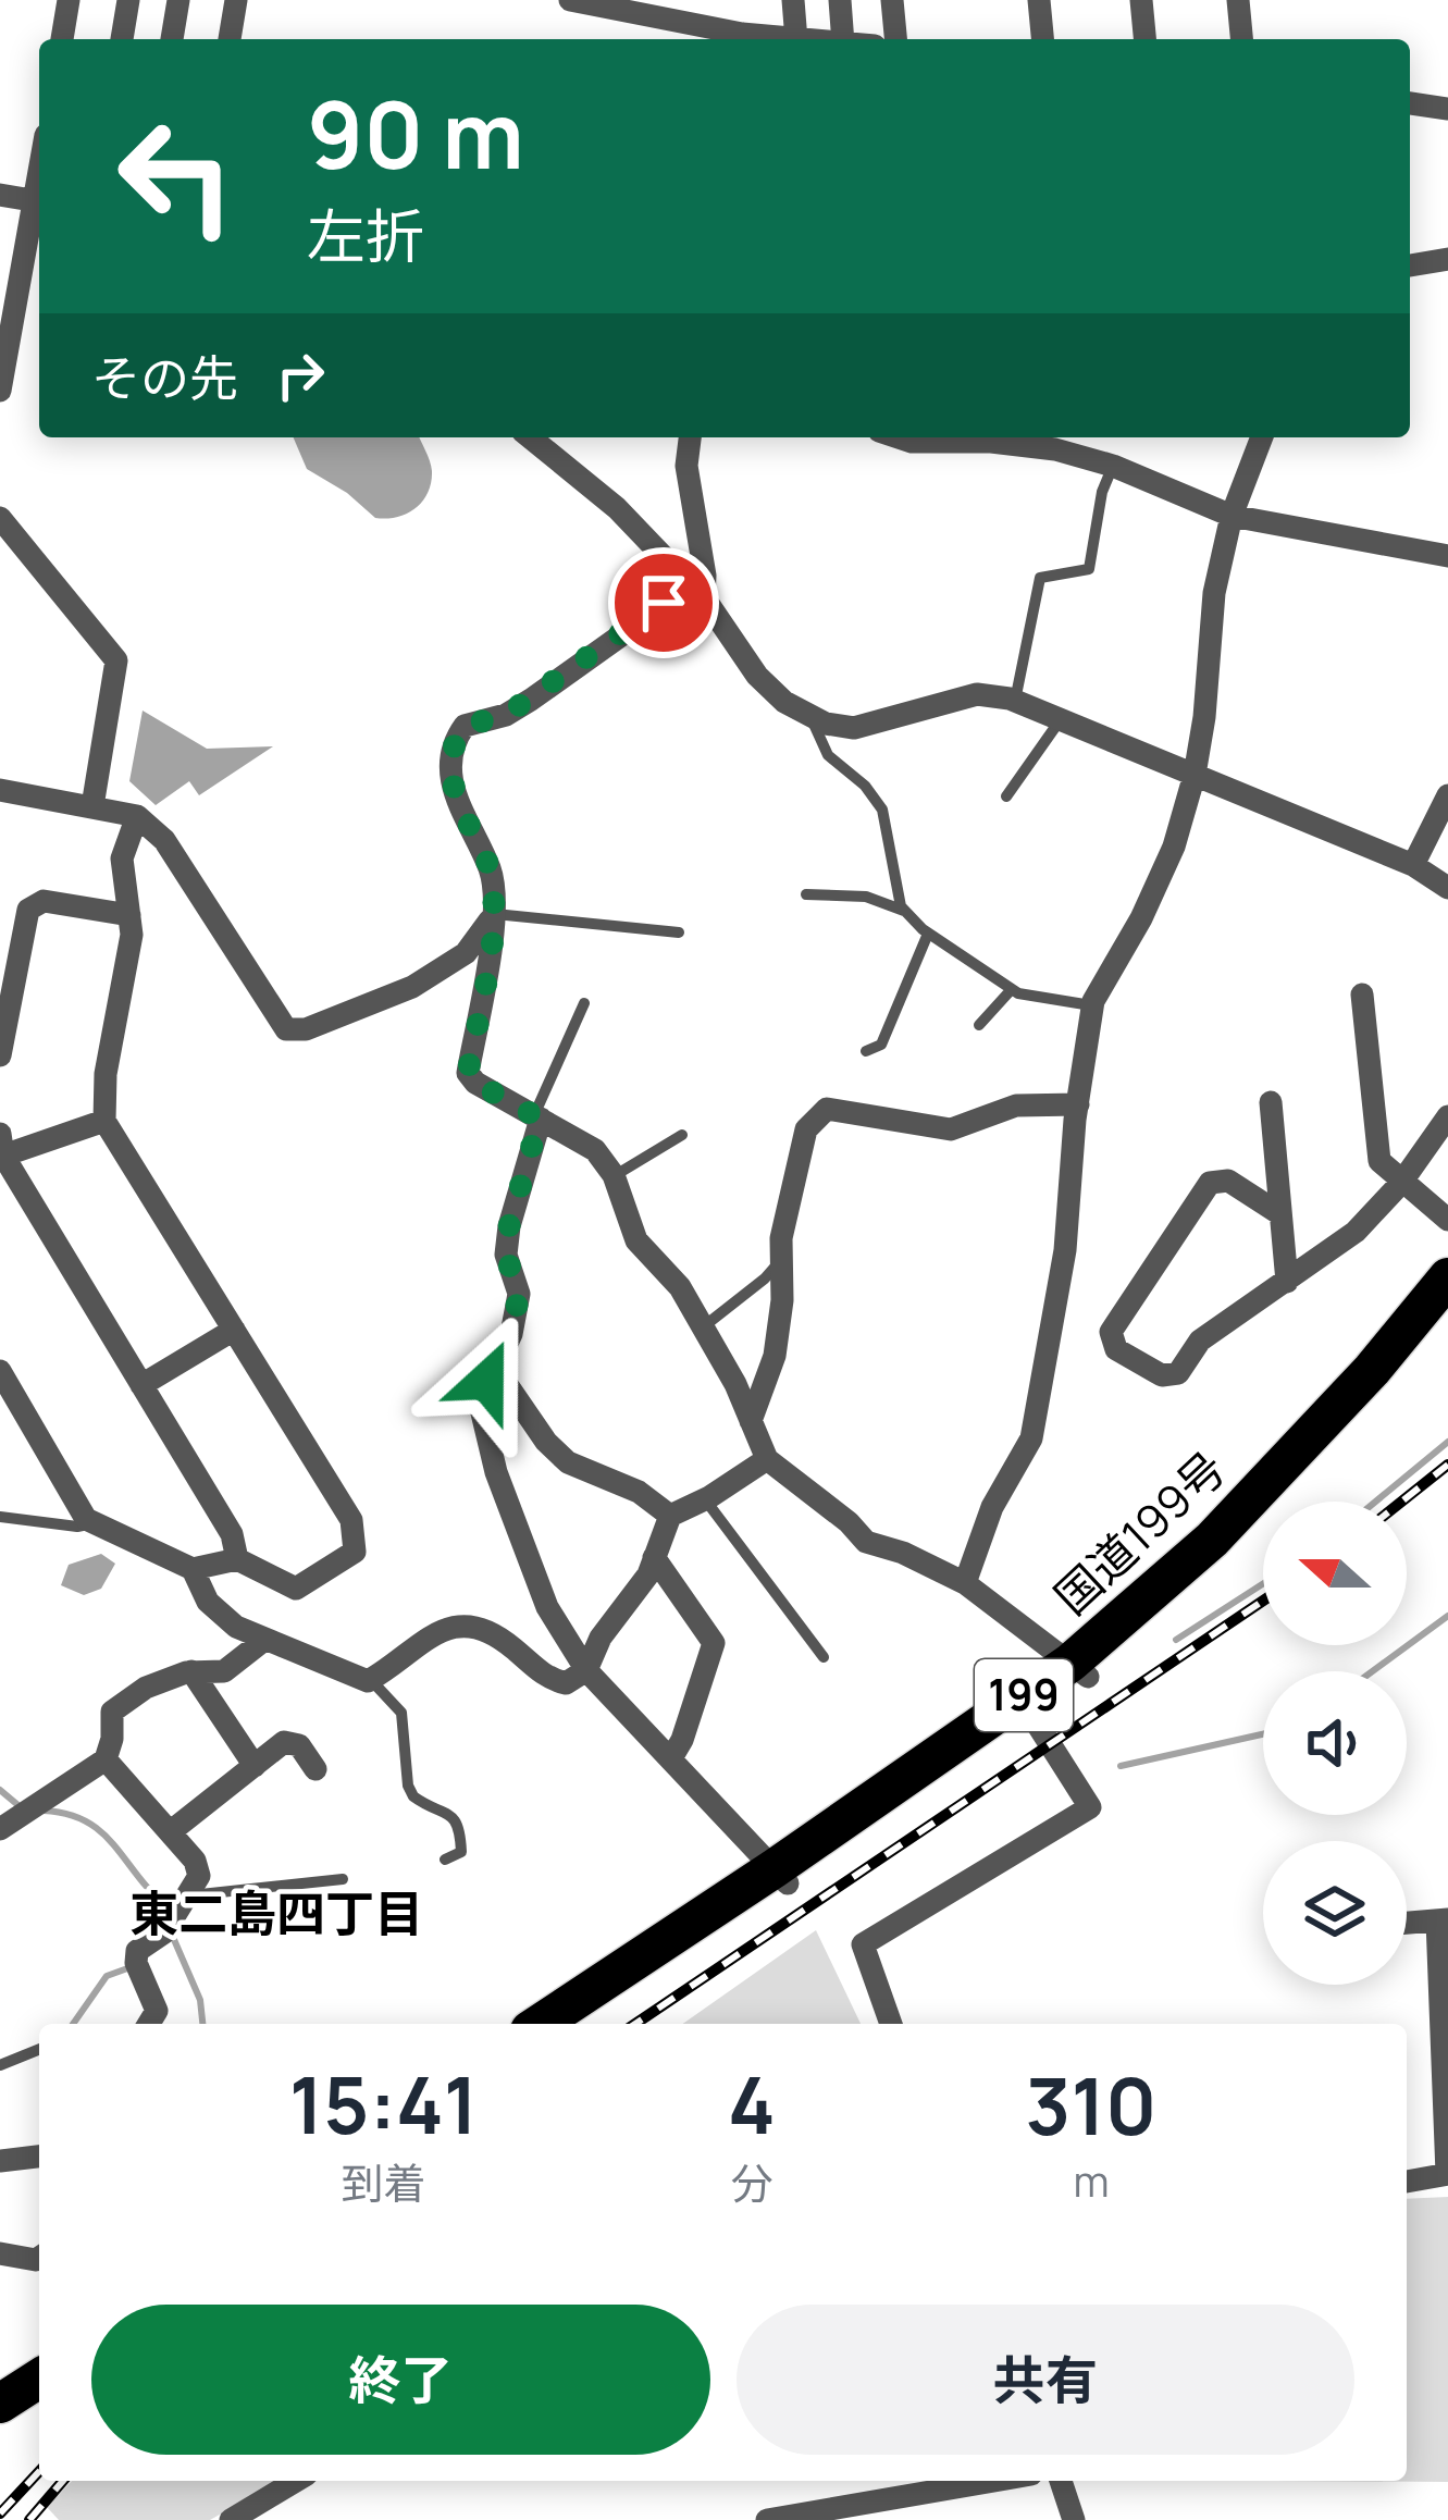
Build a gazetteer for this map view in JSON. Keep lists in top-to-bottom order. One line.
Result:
{"streets":{"highway":["国道199号","199"]},"districts":["東二島四丁目"],"north":"left","page":{"turn":["90 m","左折"],"then":"その先","eta":["15:41","到着","4","分","310","m"],"buttons":["終了","共有"]}}
